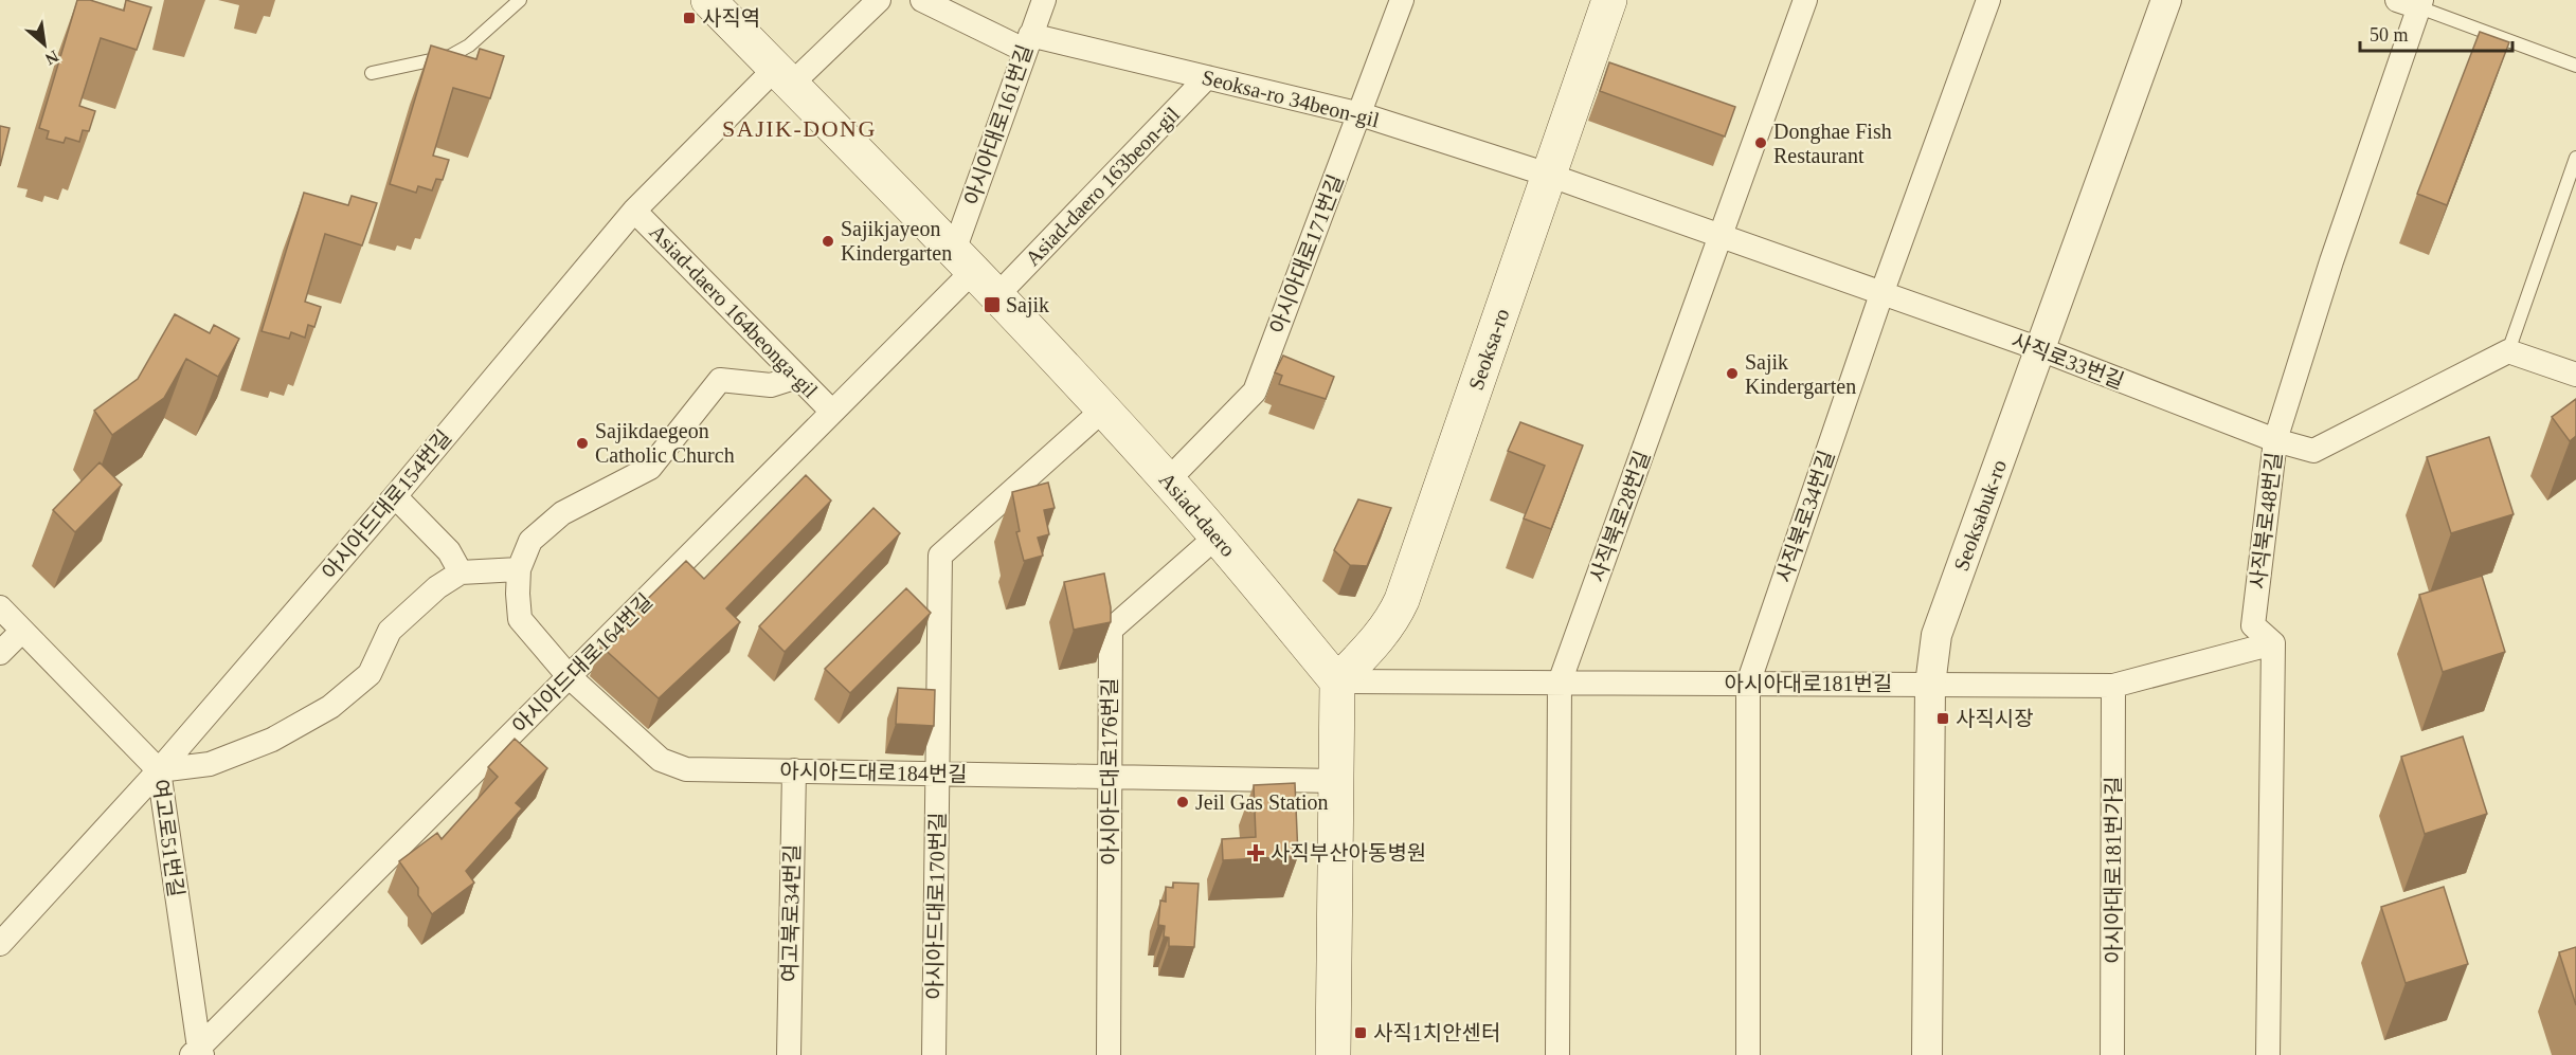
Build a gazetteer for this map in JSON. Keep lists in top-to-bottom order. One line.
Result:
{"streets":{"main road":["Seoksa-ro","Asiad-daero"],"street":["Seoksa-ro 34beon-gil","아시아대로161번길","Asiad-daero 163beon-gil","아시아대로171번길","Asiad-daero 164beonga-gil","사직로33번길","아시아드대로154번길","Seoksabuk-ro","사직북로28번길","사직북로34번길","사직북로48번길","아시아드대로164번길","아시아대로181번길","아시아드대로176번길","아시아드대로184번길","여고로51번길","아시아대로181번가길","아시아드대로170번길","여고북로34번길"]},"crossings":[["Seoksa-ro 34beon-gil","아시아대로161번길"],["Seoksa-ro 34beon-gil","Asiad-daero 163beon-gil"],["Seoksa-ro 34beon-gil","아시아대로171번길"],["Seoksa-ro 34beon-gil","Seoksa-ro"],["Seoksa-ro 34beon-gil","사직로33번길"],["아시아대로161번길","Asiad-daero"],["아시아대로161번길","아시아드대로164번길"],["Asiad-daero 163beon-gil","Asiad-daero"],["아시아대로171번길","Asiad-daero"],["Asiad-daero 164beonga-gil","아시아드대로154번길"],["Asiad-daero 164beonga-gil","아시아드대로164번길"],["Seoksa-ro","사직로33번길"],["Seoksa-ro","Asiad-daero"],["Seoksa-ro","아시아대로181번길"],["사직로33번길","Seoksabuk-ro"],["사직로33번길","사직북로28번길"],["사직로33번길","사직북로34번길"],["사직로33번길","사직북로48번길"],["아시아드대로154번길","Asiad-daero"],["아시아드대로154번길","여고로51번길"],["Asiad-daero","아시아드대로164번길"],["Asiad-daero","아시아대로181번길"],["Asiad-daero","아시아드대로176번길"],["Asiad-daero","아시아드대로170번길"],["Seoksabuk-ro","아시아대로181번길"],["사직북로28번길","아시아대로181번길"],["사직북로34번길","아시아대로181번길"],["사직북로48번길","아시아대로181번길"],["아시아드대로164번길","아시아드대로184번길"],["아시아드대로164번길","여고로51번길"],["아시아대로181번길","아시아대로181번가길"],["아시아드대로176번길","아시아드대로184번길"],["아시아드대로184번길","아시아드대로170번길"],["아시아드대로184번길","여고북로34번길"]],"districts":["SAJIK-DONG"],"places":{"transit":["사직역","Sajik","사직시장","사직1치안센터"],"other":["Donghae Fish Restaurant","Sajikjayeon Kindergarten","Sajik Kindergarten","Sajikdaegeon Catholic Church","Jeil Gas Station"],"health":["사직부산아동병원"]},"scale_bar":"50 m","north":"bottom right"}
